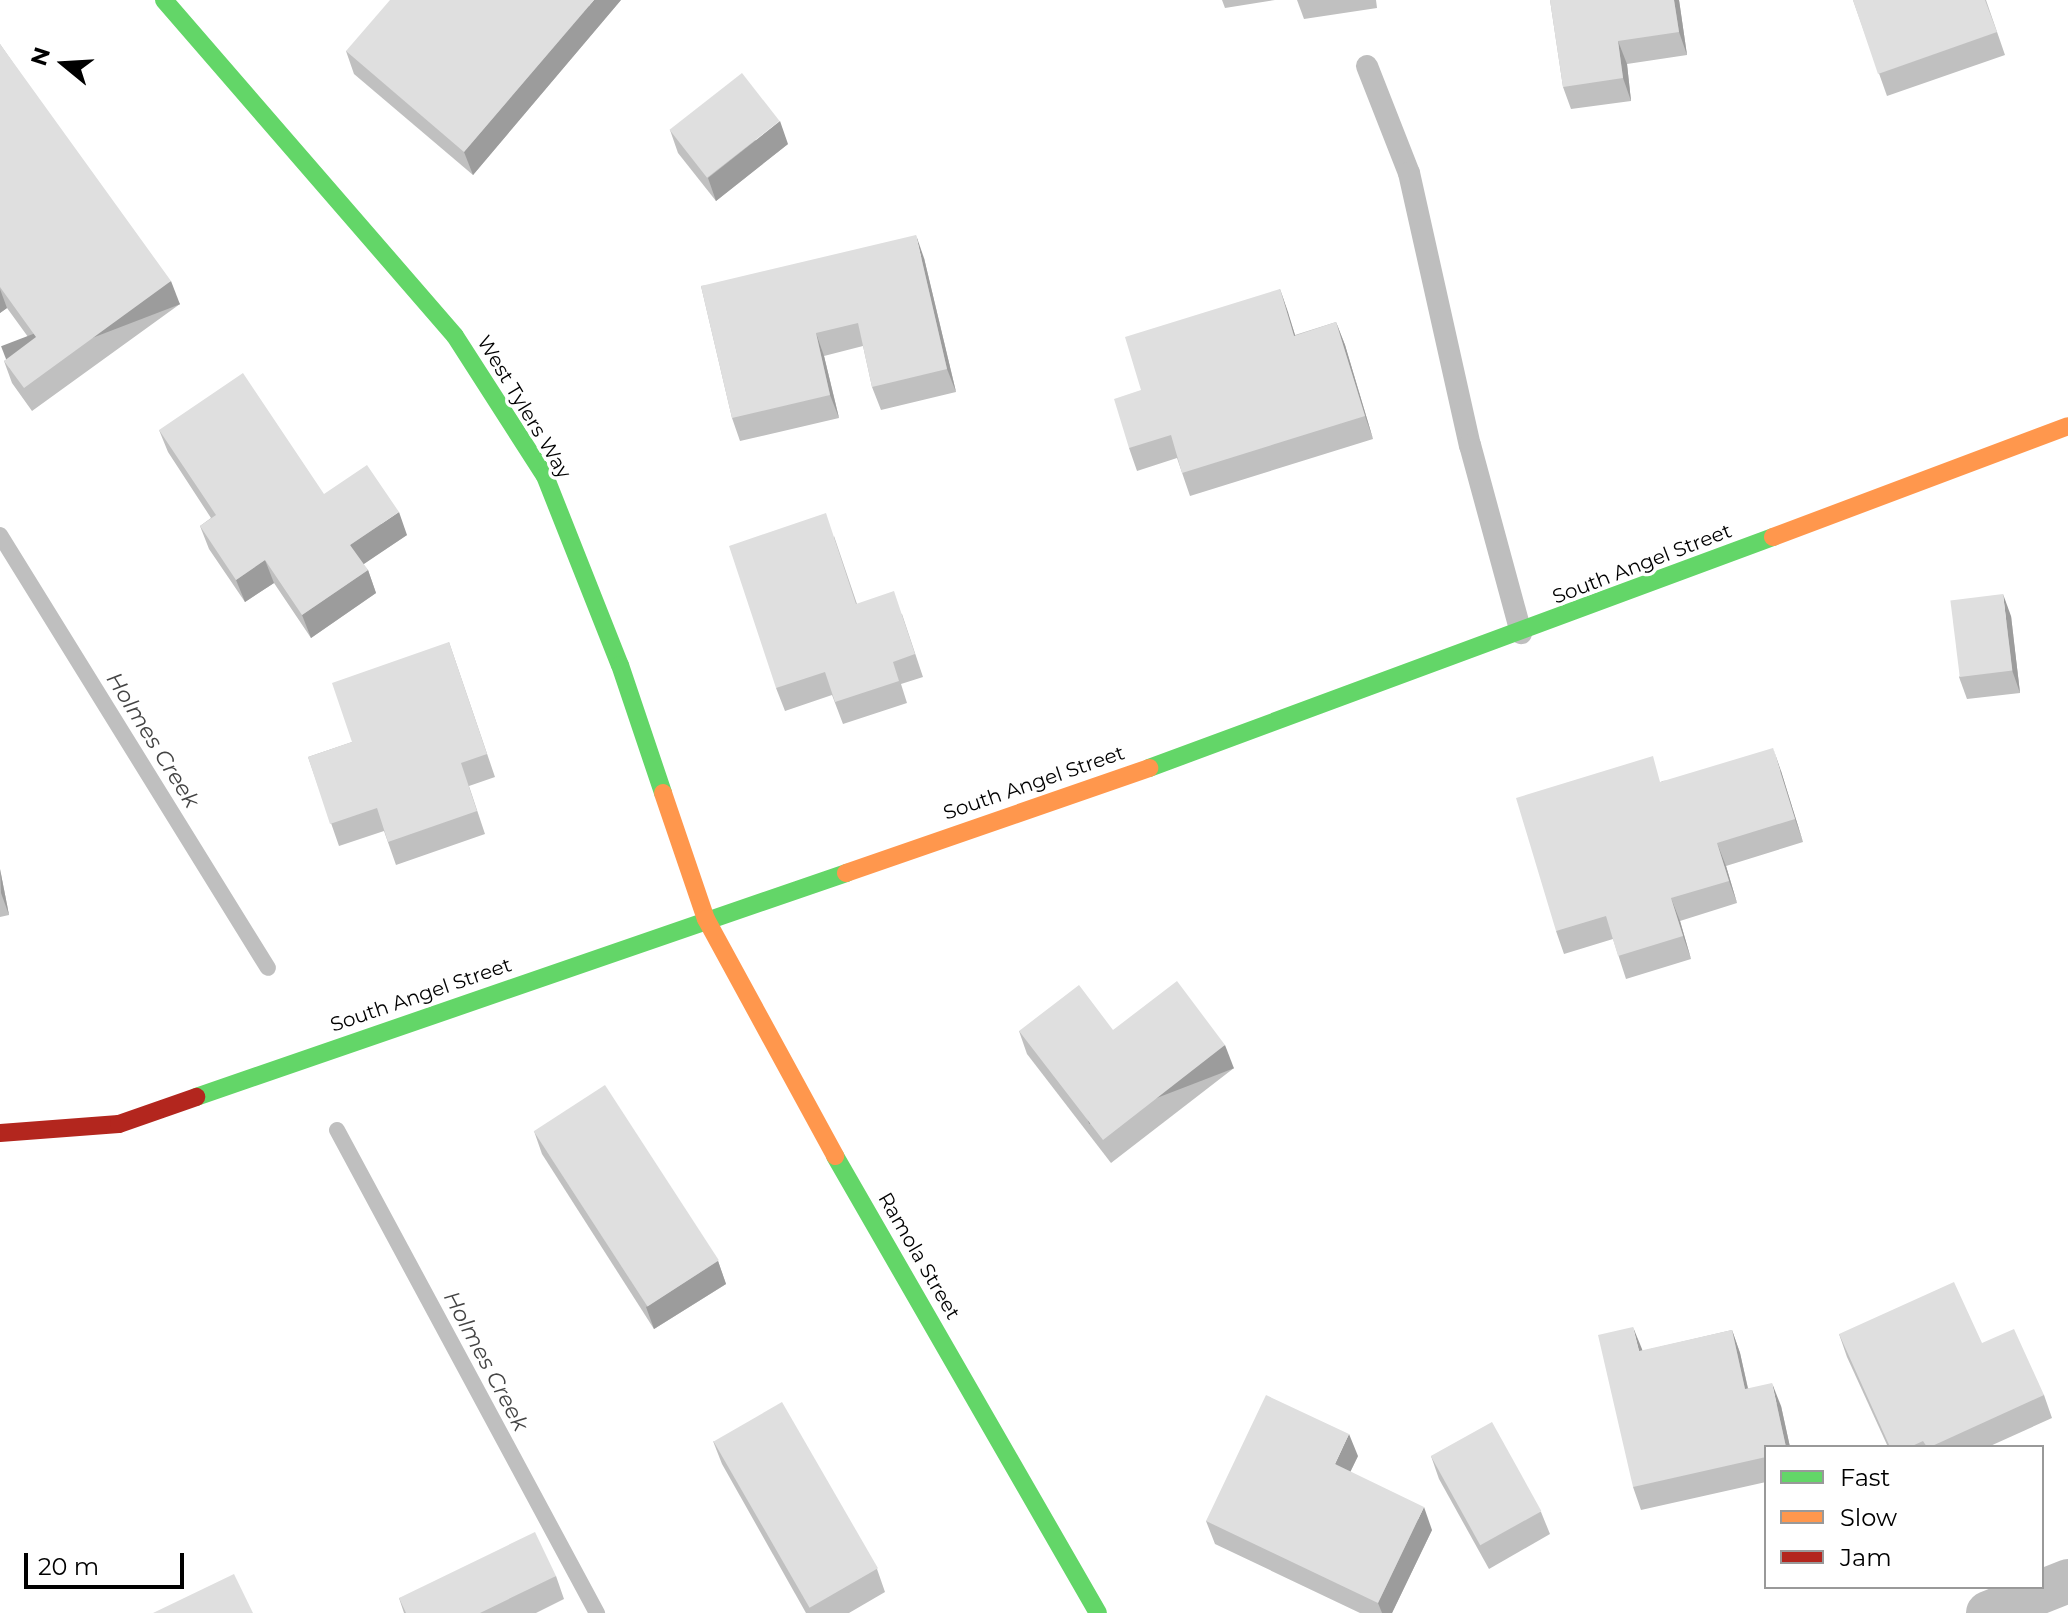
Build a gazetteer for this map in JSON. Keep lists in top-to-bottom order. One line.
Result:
{"streets":{"street":["West Tylers Way","South Angel Street","Ramola Street"]},"crossings":[["West Tylers Way","South Angel Street"],["West Tylers Way","Ramola Street"],["South Angel Street","Ramola Street"]],"water":["Holmes Creek"],"legend":["Fast","Slow","Jam"],"scale_bar":"20 m","north":"left"}
